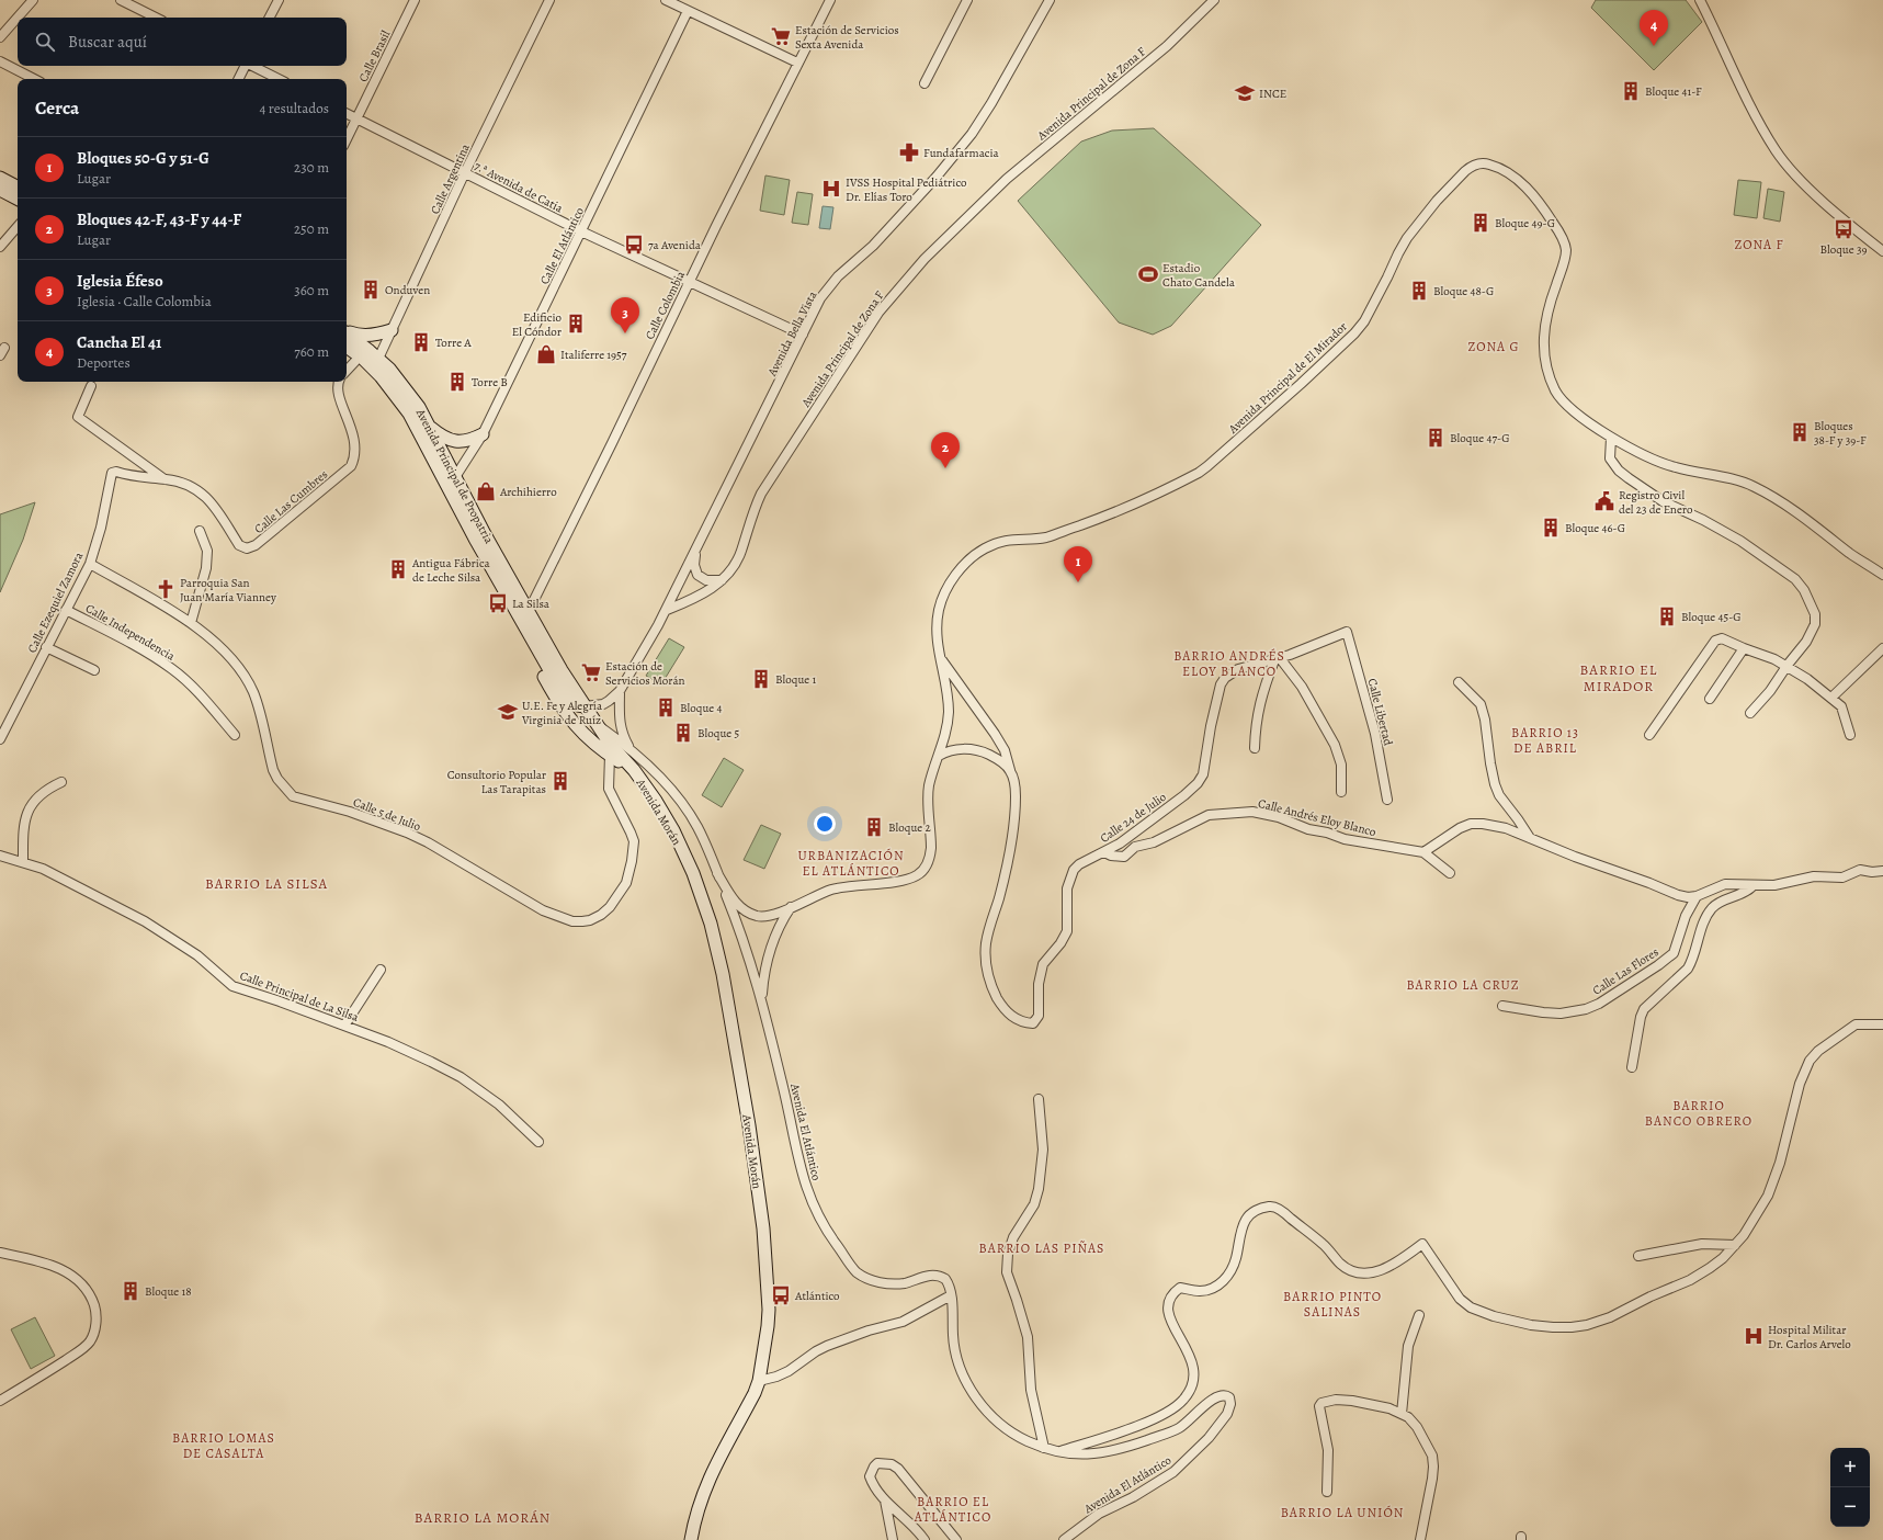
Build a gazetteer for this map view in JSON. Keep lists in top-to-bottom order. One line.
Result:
{"streets":{"main road":["Avenida Principal de Propatria","Avenida Morán"],"street":["Calle Brasil","Avenida Principal de Zona F","Calle Argentina","7.ª Avenida de Catia","Calle El Atlántico","Calle Colombia","Avenida Bella Vista","Avenida Principal de El Mirador","Calle Las Cumbres","Calle Ezequiel Zamora","Calle Independencia","Calle Libertad","Calle 5 de Julio","Calle 24 de Julio","Calle Andrés Eloy Blanco","Calle Las Flores","Calle Principal de La Silsa","Avenida El Atlántico"]},"crossings":[["Calle Brasil","7.ª Avenida de Catia"],["Avenida Principal de Zona F","Avenida Bella Vista"],["Calle Argentina","7.ª Avenida de Catia"],["Calle Argentina","Avenida Principal de Propatria"],["7.ª Avenida de Catia","Calle El Atlántico"],["7.ª Avenida de Catia","Calle Colombia"],["7.ª Avenida de Catia","Avenida Bella Vista"],["Calle El Atlántico","Avenida Principal de Propatria"],["Calle Colombia","Avenida Principal de Propatria"],["Avenida Bella Vista","Avenida Principal de Propatria"],["Avenida Bella Vista","Avenida Morán"],["Avenida Bella Vista","Avenida El Atlántico"],["Avenida Principal de El Mirador","Calle 24 de Julio"],["Avenida Principal de El Mirador","Avenida El Atlántico"],["Avenida Principal de Propatria","Avenida Morán"],["Calle Las Cumbres","Calle Ezequiel Zamora"],["Calle Ezequiel Zamora","Calle Independencia"],["Calle Ezequiel Zamora","Calle 5 de Julio"],["Calle Libertad","Calle 24 de Julio"],["Avenida Morán","Calle 5 de Julio"],["Avenida Morán","Avenida El Atlántico"],["Calle 24 de Julio","Calle Andrés Eloy Blanco"]],"districts":["ZONA F","ZONA G","BARRIO ANDRÉS ELOY BLANCO","BARRIO EL MIRADOR","BARRIO 13 DE ABRIL","URBANIZACIÓN EL ATLÁNTICO","BARRIO LA SILSA","BARRIO LA CRUZ","BARRIO BANCO OBRERO","BARRIO LAS PIÑAS","BARRIO PINTO SALINAS","BARRIO LOMAS DE CASALTA","BARRIO EL ATLÁNTICO","BARRIO LA UNIÓN","BARRIO LA MORÁN"],"places":{"supermarket":["Estación de Servicios Sexta Avenida","Estación de Servicios Morán"],"building":["Bloque 41-F","Bloque 49-G","Onduven","Bloque 48-G","Edificio El Cóndor","Torre A","Torre B","Bloques 38-F y 39-F","Bloque 47-G","Bloque 46-G","Antigua Fábrica de Leche Silsa","Bloque 45-G","Bloque 1","Bloque 4","Bloque 5","Consultorio Popular Las Tarapitas","Bloque 2","Bloque 18"],"school or university":["INCE","U.E. Fe y Alegría Virginia de Ruíz"],"pharmacy":["Fundafarmacia"],"hospital":["IVSS Hospital Pediátrico Dr. Elías Toro","Hospital Militar Dr. Carlos Arvelo"],"bus stop":["Bloque 39","7a Avenida","La Silsa","Atlántico"],"sports":["Estadio Chato Candela"],"shop":["Italiferre 1957","Archihierro"],"public building":["Registro Civil del 23 de Enero"],"church":["Parroquia San Juan María Vianney"]},"page":{"pins":["4","3","2","1"],"search":"Buscar aquí","heading":["Cerca","4 resultados"],"list":[{"mark":"1","name":"Bloques 50-G y 51-G","note":"Lugar","value":"230 m"},{"mark":"2","name":"Bloques 42-F, 43-F y 44-F","note":"Lugar","value":"250 m"},{"mark":"3","name":"Iglesia Éfeso","note":"Iglesia · Calle Colombia","value":"360 m"},{"mark":"4","name":"Cancha El 41","note":"Deportes","value":"760 m"}],"map_buttons":["+","−"]}}
